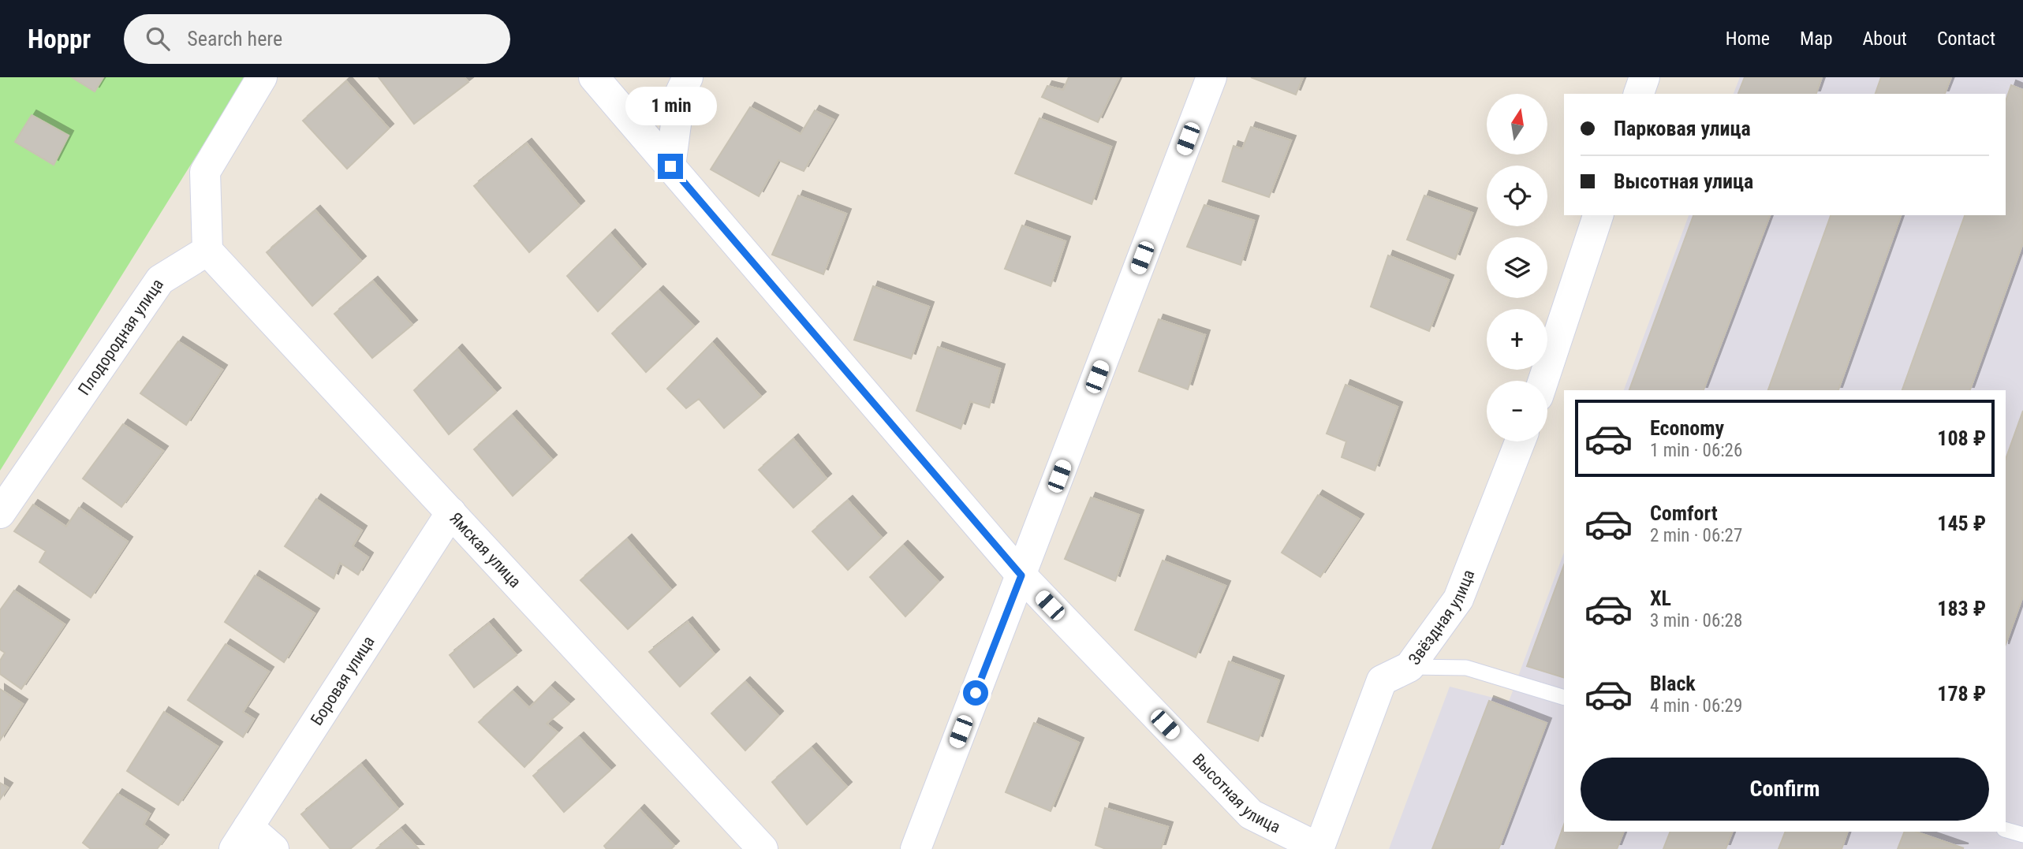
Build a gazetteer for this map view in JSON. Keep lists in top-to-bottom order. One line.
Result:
{"streets":{"street":["Плодородная улица","Ямская улица","Звёздная улица","Боровая улица","Высотная улица"]},"crossings":[["Плодородная улица","Ямская улица"],["Ямская улица","Боровая улица"],["Звёздная улица","Высотная улица"]],"north":"top","page":{"header":"Hoppr","search":"Search here","nav":["Home","Map","About","Contact"],"bubble":"1 min","map_buttons":["+","−"],"banner":["Парковая улица","Высотная улица"],"list":[{"name":"Economy","note":"1 min · 06:26","value":"108 ₽"},{"name":"Comfort","note":"2 min · 06:27","value":"145 ₽"},{"name":"XL","note":"3 min · 06:28","value":"183 ₽"},{"name":"Black","note":"4 min · 06:29","value":"178 ₽"}],"buttons":"Confirm"}}
